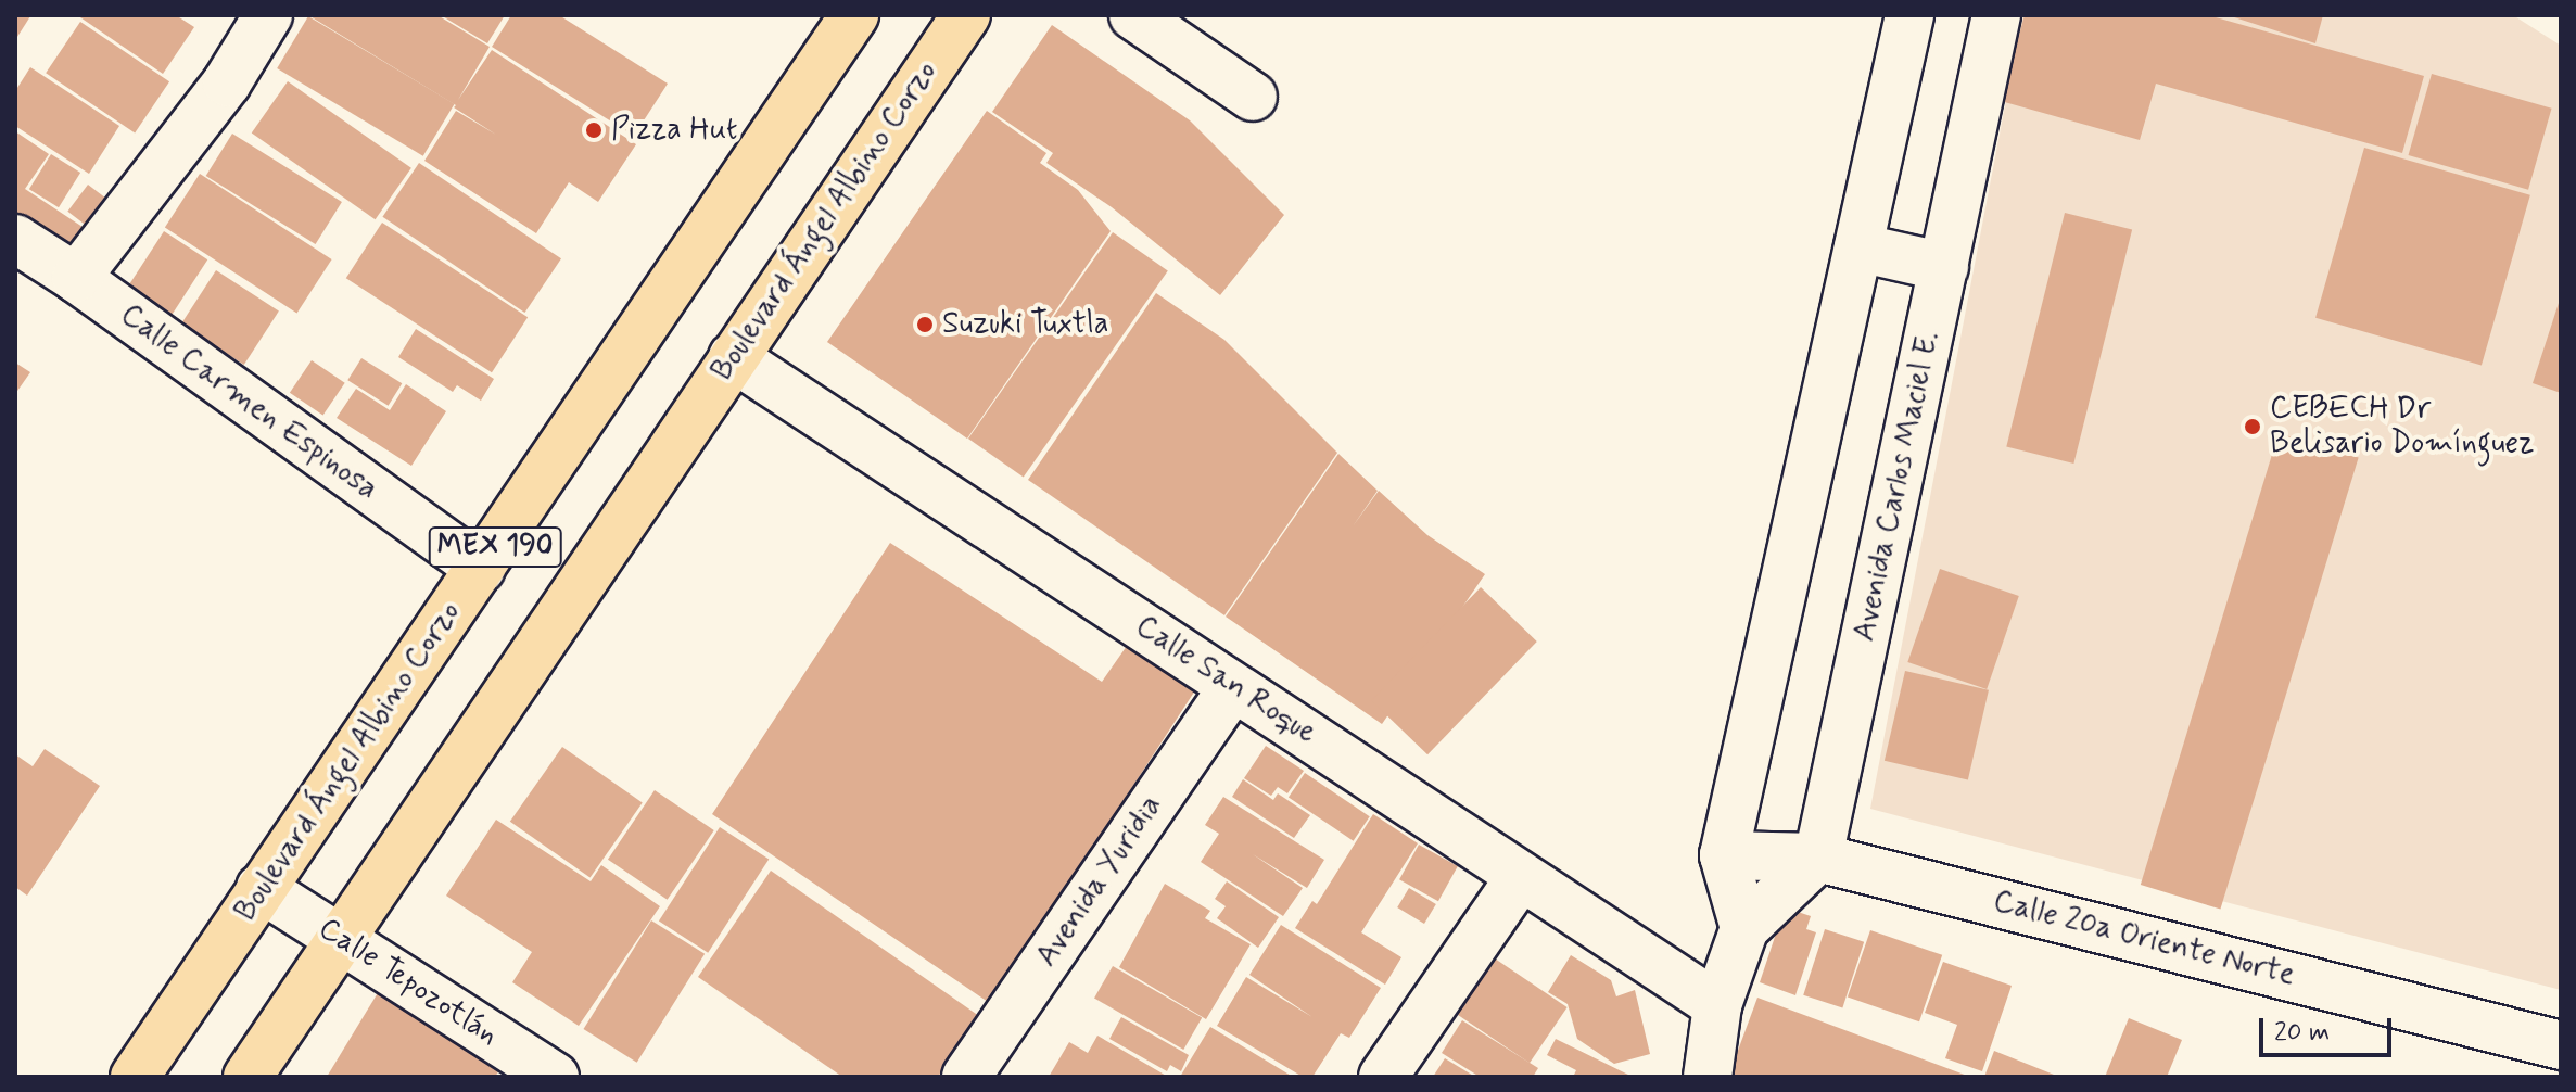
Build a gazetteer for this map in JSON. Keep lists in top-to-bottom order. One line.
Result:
{"streets":{"main road":["Boulevard Ángel Albino Corzo","MEX 190"],"street":["Calle Carmen Espinosa","Avenida Carlos Maciel E.","Calle San Roque","Avenida Yuridia","Calle 20a Oriente Norte","Calle Tepozotlán"]},"crossings":[["Boulevard Ángel Albino Corzo","Calle Carmen Espinosa"],["Boulevard Ángel Albino Corzo","Calle San Roque"],["Boulevard Ángel Albino Corzo","Calle Tepozotlán"],["Avenida Carlos Maciel E.","Calle 20a Oriente Norte"],["Calle San Roque","Avenida Yuridia"]],"places":["Pizza Hut","Suzuki Tuxtla","CEBECH Dr Belisario Domínguez"],"scale_bar":"20 m"}
